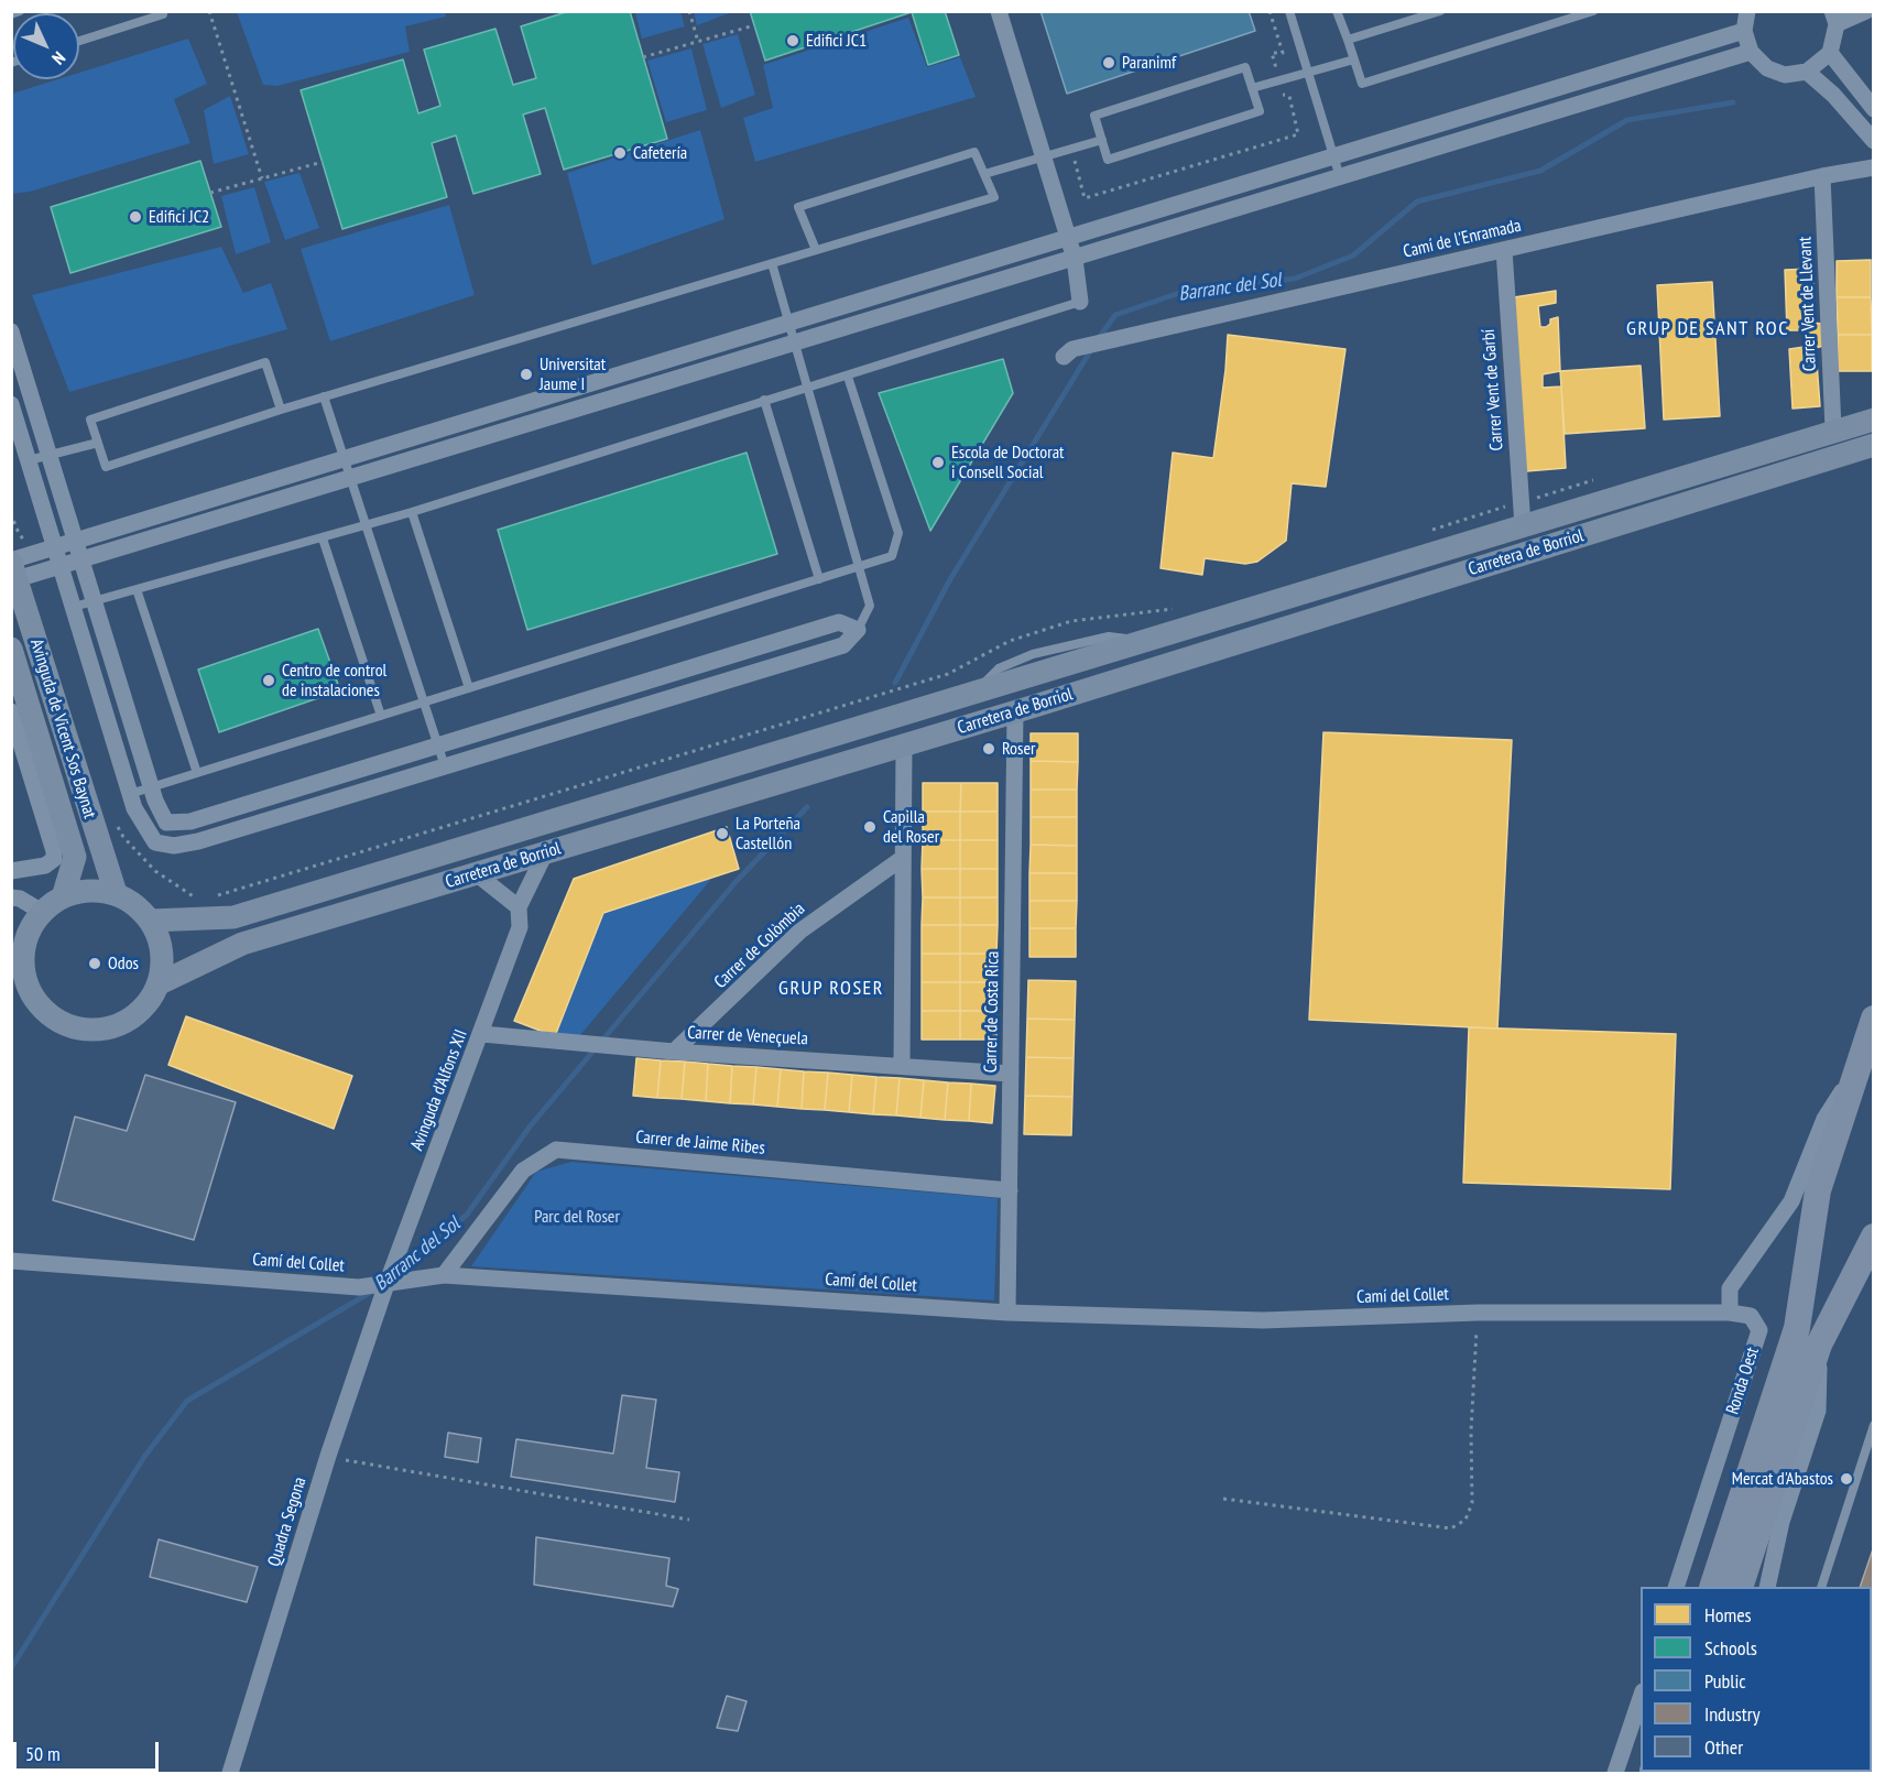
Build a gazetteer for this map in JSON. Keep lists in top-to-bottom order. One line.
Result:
{"streets":{"main road":["Carretera de Borriol","Avinguda de Vicent Sos Baynat","Ronda Oest"],"street":["Camí de l'Enramada","Carrer Vent de Llevant","Carrer Vent de Garbí","Carrer de Colòmbia","Carrer de Costa Rica","Carrer de Veneçuela","Avinguda d'Alfons XII","Carrer de Jaime Ribes","Camí del Collet","Quadra Segona"]},"crossings":[["Camí de l'Enramada","Carrer Vent de Llevant"],["Camí de l'Enramada","Carrer Vent de Garbí"],["Carrer Vent de Llevant","Carretera de Borriol"],["Carrer Vent de Garbí","Carretera de Borriol"],["Carretera de Borriol","Avinguda de Vicent Sos Baynat"],["Carretera de Borriol","Carrer de Costa Rica"],["Carretera de Borriol","Avinguda d'Alfons XII"],["Carrer de Colòmbia","Carrer de Veneçuela"],["Carrer de Costa Rica","Carrer de Veneçuela"],["Carrer de Costa Rica","Carrer de Jaime Ribes"],["Carrer de Costa Rica","Camí del Collet"],["Carrer de Veneçuela","Avinguda d'Alfons XII"],["Avinguda d'Alfons XII","Camí del Collet"],["Avinguda d'Alfons XII","Quadra Segona"],["Carrer de Jaime Ribes","Camí del Collet"],["Camí del Collet","Ronda Oest"],["Camí del Collet","Quadra Segona"]],"districts":["GRUP DE SANT ROC","GRUP ROSER"],"water":["Barranc del Sol"],"parks":["Parc del Roser"],"places":["Edifici JC1","Paranimf","Cafetería","Edifici JC2","Universitat Jaume I","Escola de Doctorat i Consell Social","Centro de control de instalaciones","Roser","Capilla del Roser","La Porteña Castellón","Odos","Mercat d'Abastos"],"legend":["Homes","Schools","Public","Industry","Other"],"scale_bar":"50 m","north":"bottom right"}
